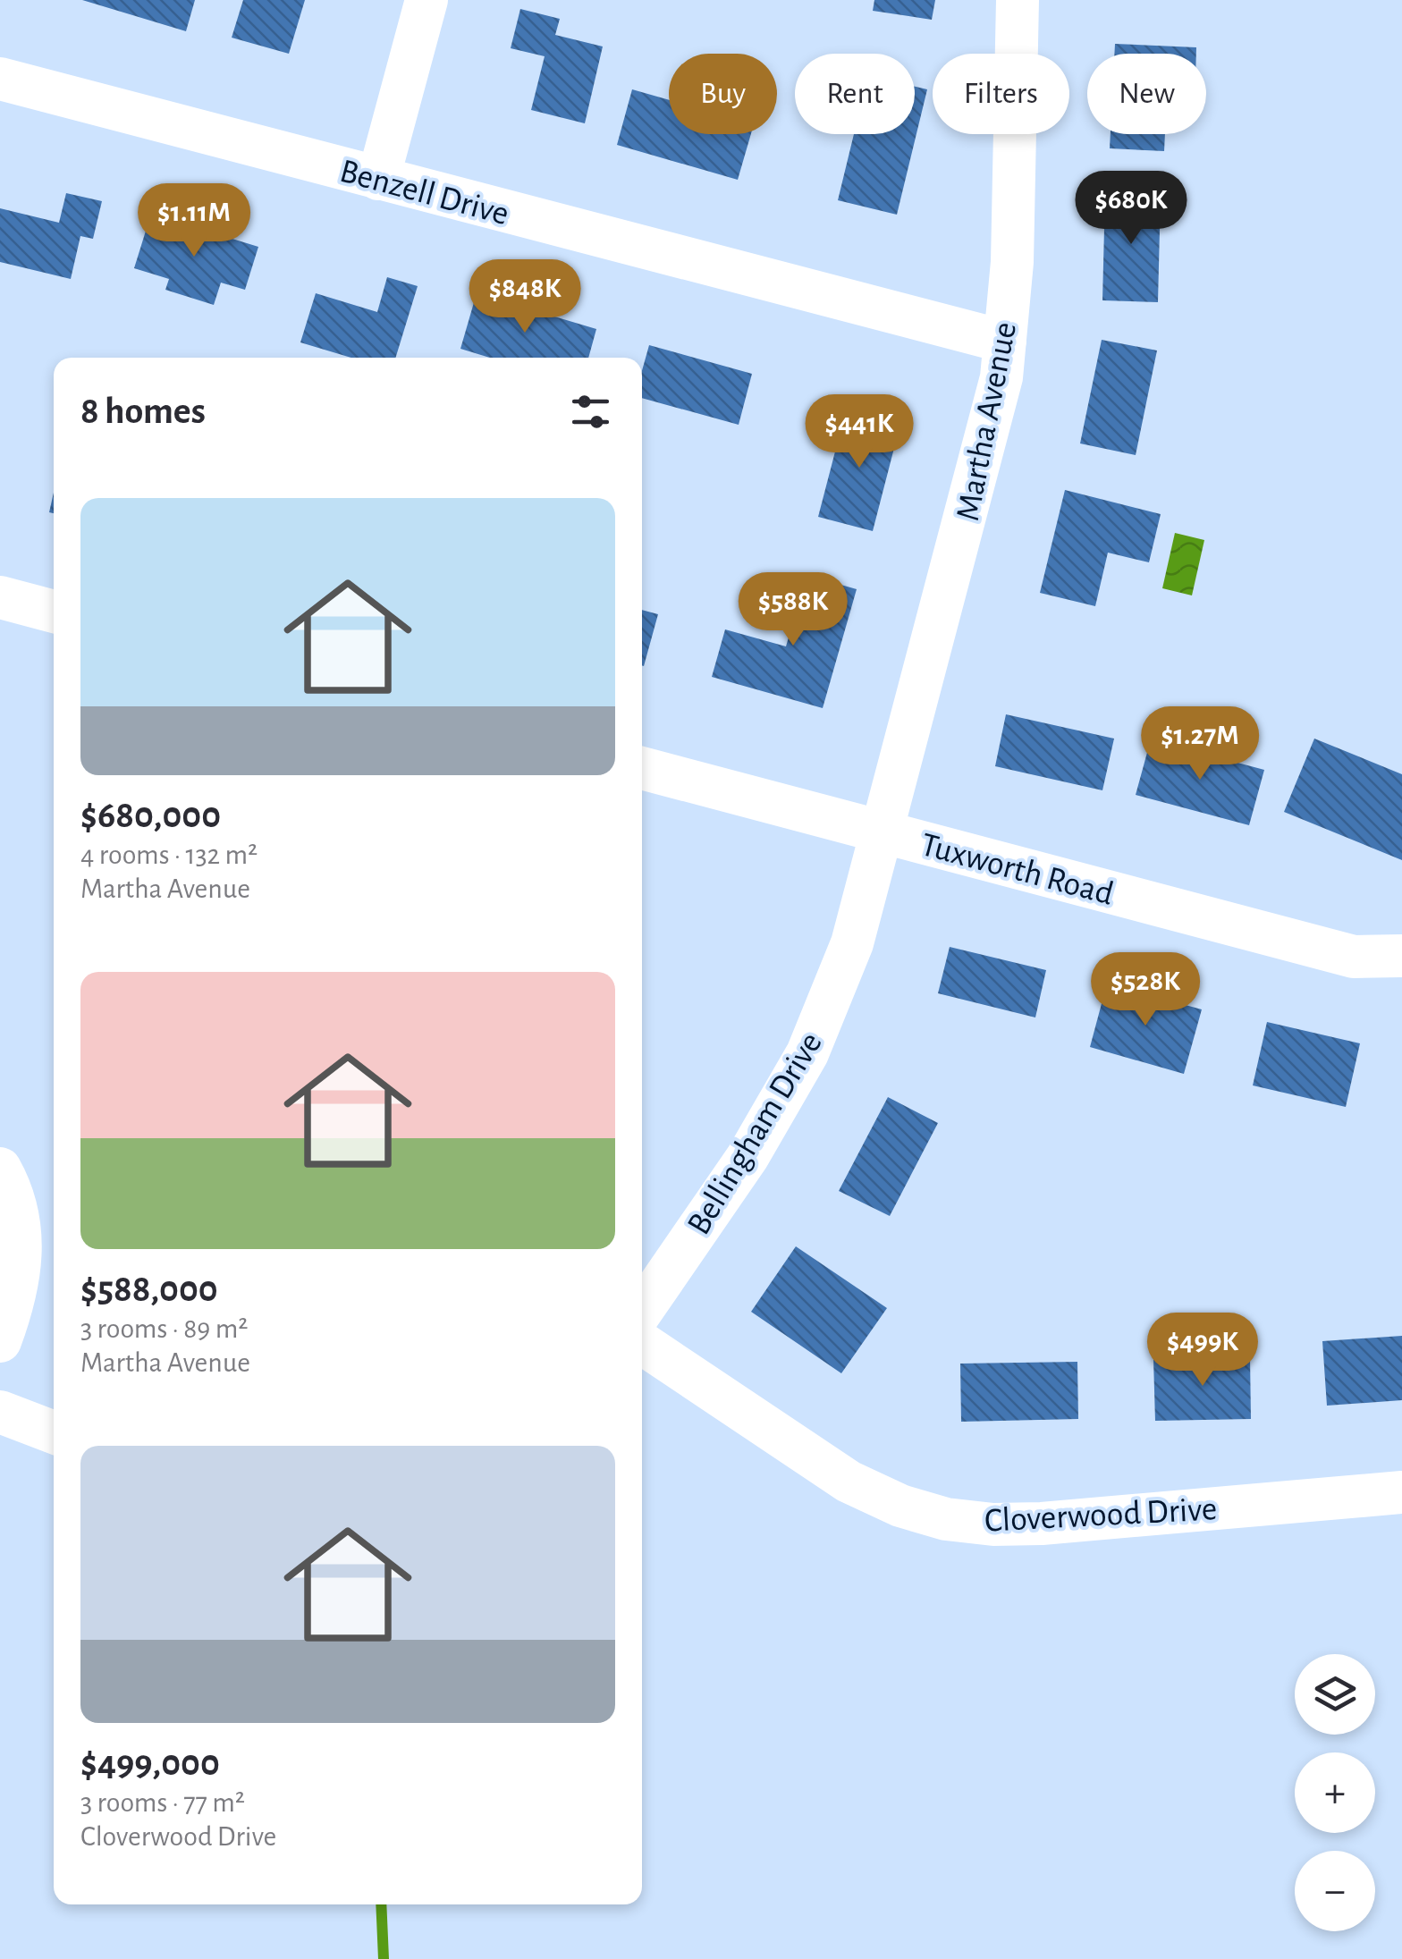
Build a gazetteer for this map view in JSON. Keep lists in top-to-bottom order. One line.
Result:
{"streets":{"street":["Benzell Drive","Martha Avenue","Tuxworth Road","Bellingham Drive","Cloverwood Drive"]},"crossings":[["Benzell Drive","Martha Avenue"],["Martha Avenue","Tuxworth Road"],["Martha Avenue","Bellingham Drive"],["Tuxworth Road","Bellingham Drive"]],"page":{"chip":["Buy","Rent","Filters","New"],"price":["$680K","$1.11M","$848K","$441K","$588K","$1.27M","$528K","$499K"],"heading":"8 homes","list":[{"name":"$680,000","note":"4 rooms · 132 m² · Martha Avenue"},{"name":"$588,000","note":"3 rooms · 89 m² · Martha Avenue"},{"name":"$499,000","note":"3 rooms · 77 m² · Cloverwood Drive"}],"map_buttons":["+","−"]}}
